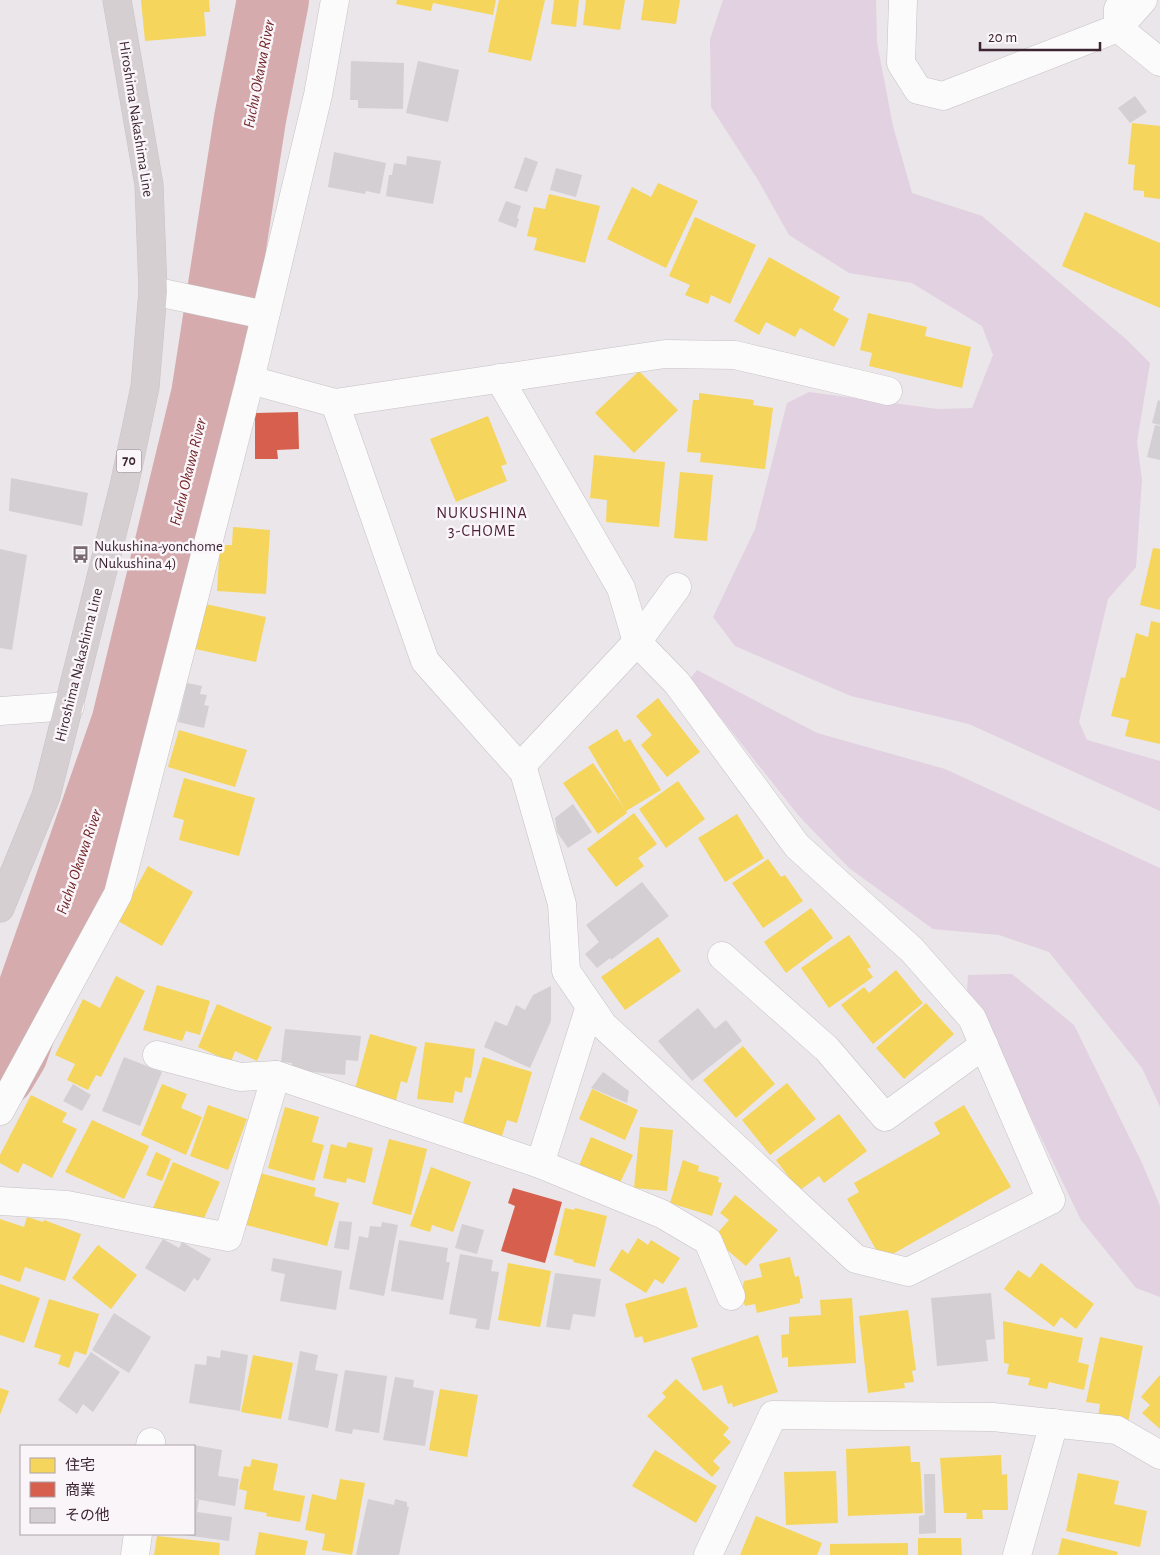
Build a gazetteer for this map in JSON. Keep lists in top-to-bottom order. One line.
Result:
{"streets":{"main road":["Hiroshima Nakashima Line","70"]},"districts":["NUKUSHINA 3-CHOME"],"water":["Fuchu Okawa River"],"places":{"bus stop":["Nukushina-yonchome (Nukushina 4)"]},"legend":["住宅","商業","その他"],"scale_bar":"20 m"}
